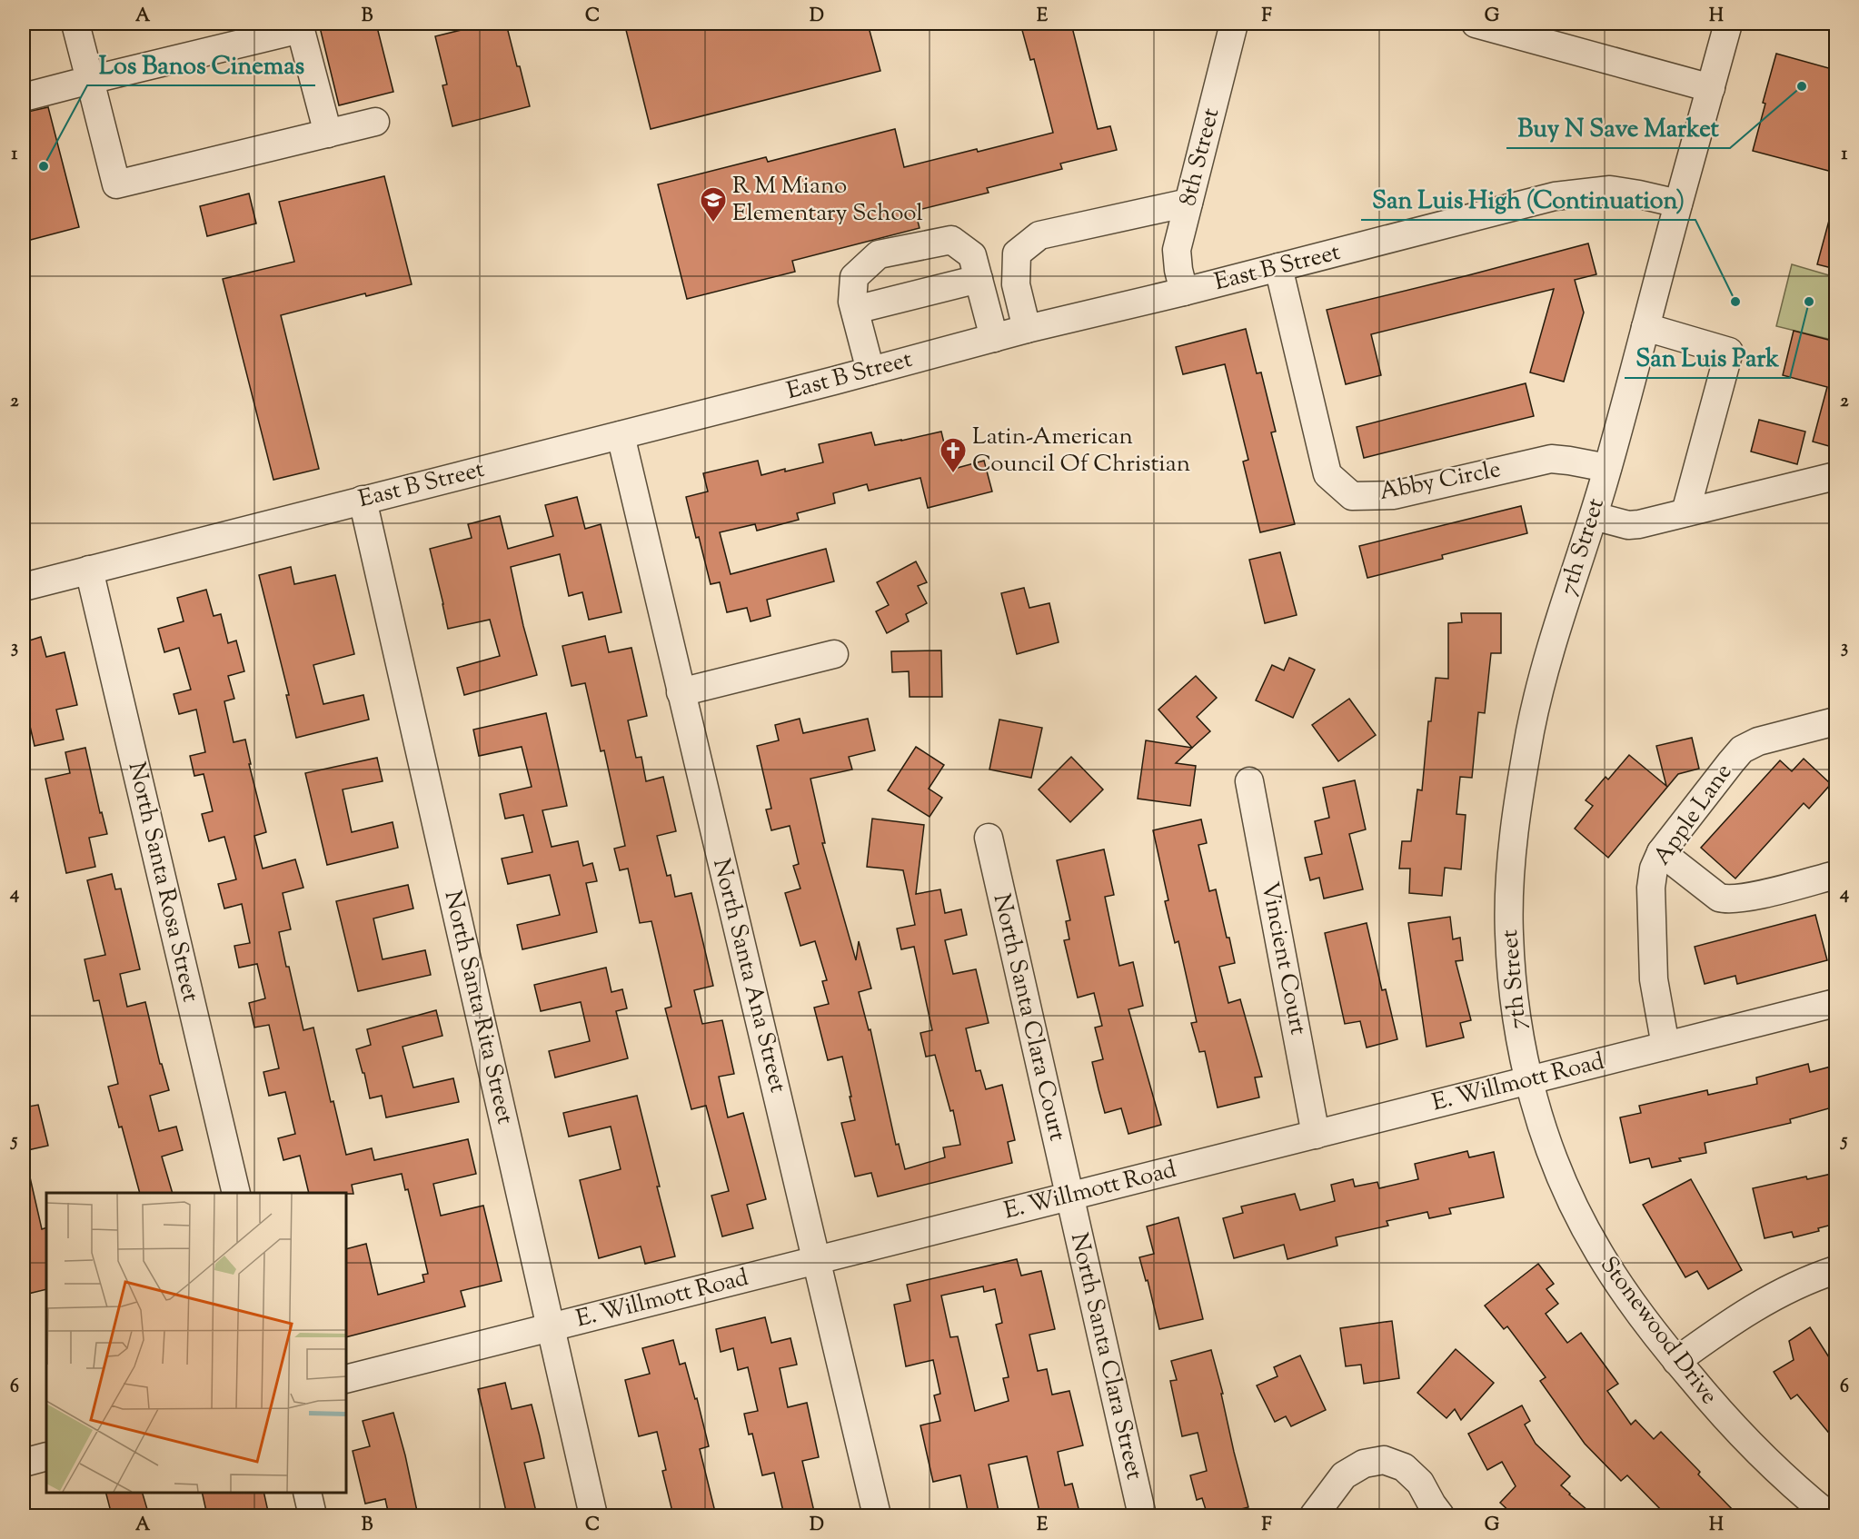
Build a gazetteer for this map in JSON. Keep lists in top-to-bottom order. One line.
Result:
{"streets":{"street":["8th Street","East B Street","Abby Circle","7th Street","Apple Lane","North Santa Rosa Street","Vincient Court","North Santa Ana Street","North Santa Rita Street","North Santa Clara Court","E. Willmott Road","Stonewood Drive","North Santa Clara Street"]},"crossings":[["8th Street","East B Street"],["East B Street","Abby Circle"],["East B Street","7th Street"],["East B Street","North Santa Rosa Street"],["East B Street","North Santa Ana Street"],["East B Street","North Santa Rita Street"],["Abby Circle","7th Street"],["7th Street","E. Willmott Road"],["7th Street","Stonewood Drive"],["Apple Lane","E. Willmott Road"],["Vincient Court","E. Willmott Road"],["North Santa Ana Street","E. Willmott Road"],["North Santa Rita Street","E. Willmott Road"],["North Santa Clara Court","E. Willmott Road"],["North Santa Clara Court","North Santa Clara Street"],["E. Willmott Road","Stonewood Drive"],["E. Willmott Road","North Santa Clara Street"]],"places":{"other":["Buy N Save Market","Los Banos Cinemas","San Luis High (Continuation)","San Luis Park"],"school or university":["R M Miano Elementary School"],"church":["Latin-American Council Of Christian"]},"grid":{"columns":["A","B","C","D","E","F","G","H"],"rows":["1","2","3","4","5","6"]}}
